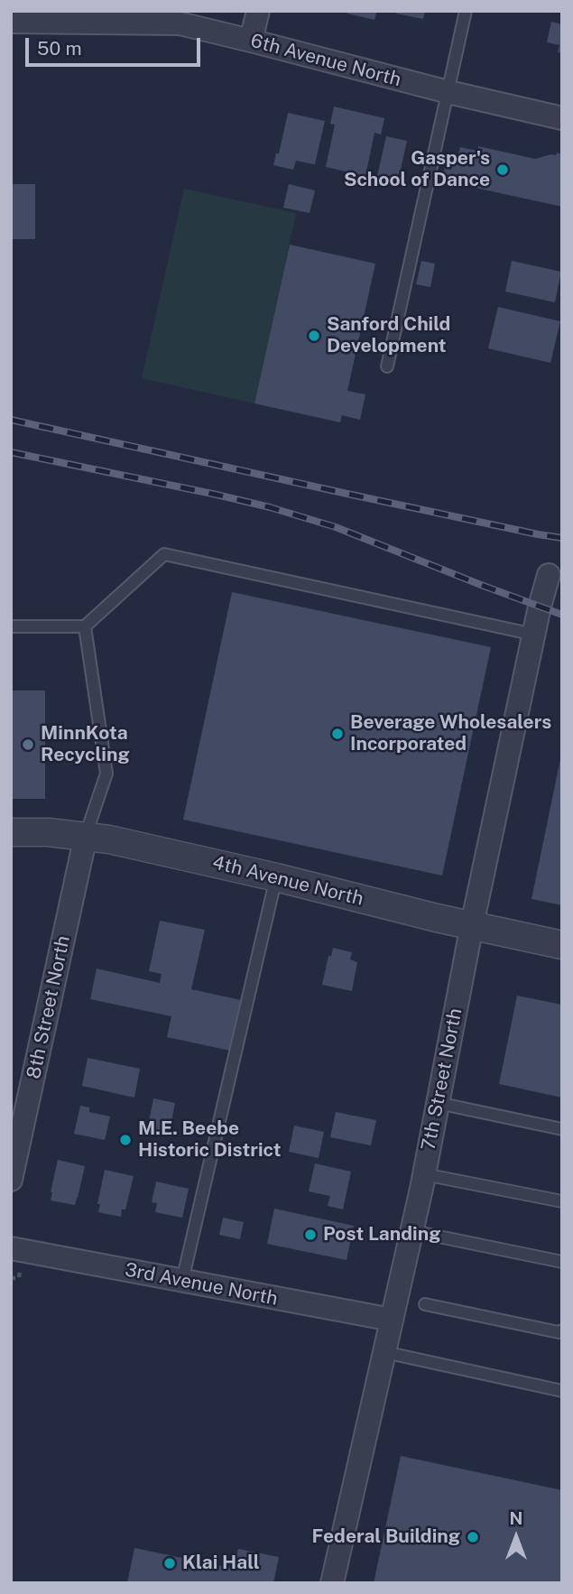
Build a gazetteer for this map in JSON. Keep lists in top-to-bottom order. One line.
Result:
{"streets":{"street":["6th Avenue North","4th Avenue North","8th Street North","7th Street North","3rd Avenue North"]},"crossings":[["4th Avenue North","8th Street North"],["4th Avenue North","7th Street North"],["7th Street North","3rd Avenue North"]],"places":["Gasper's School of Dance","Sanford Child Development","Beverage Wholesalers Incorporated","MinnKota Recycling","M.E. Beebe Historic District","Post Landing","Federal Building","Klai Hall"],"scale_bar":"50 m","north":"top"}
